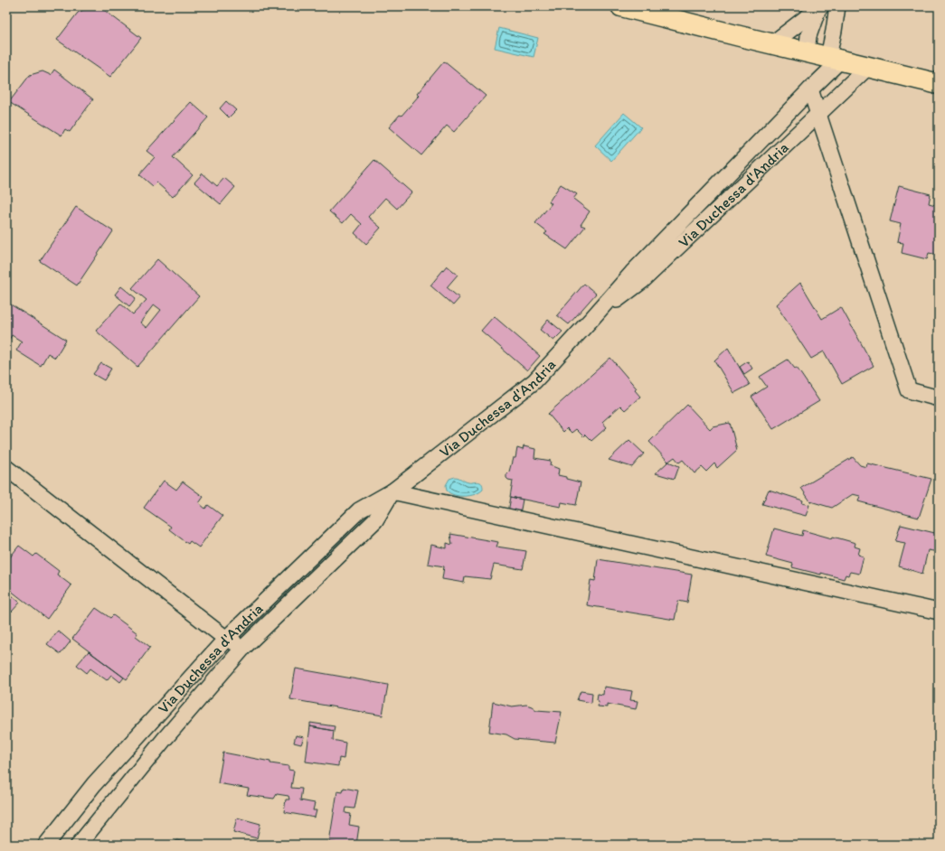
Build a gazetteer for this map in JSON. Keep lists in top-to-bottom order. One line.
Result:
{"streets":{"street":["Via Duchessa d'Andria"]}}
